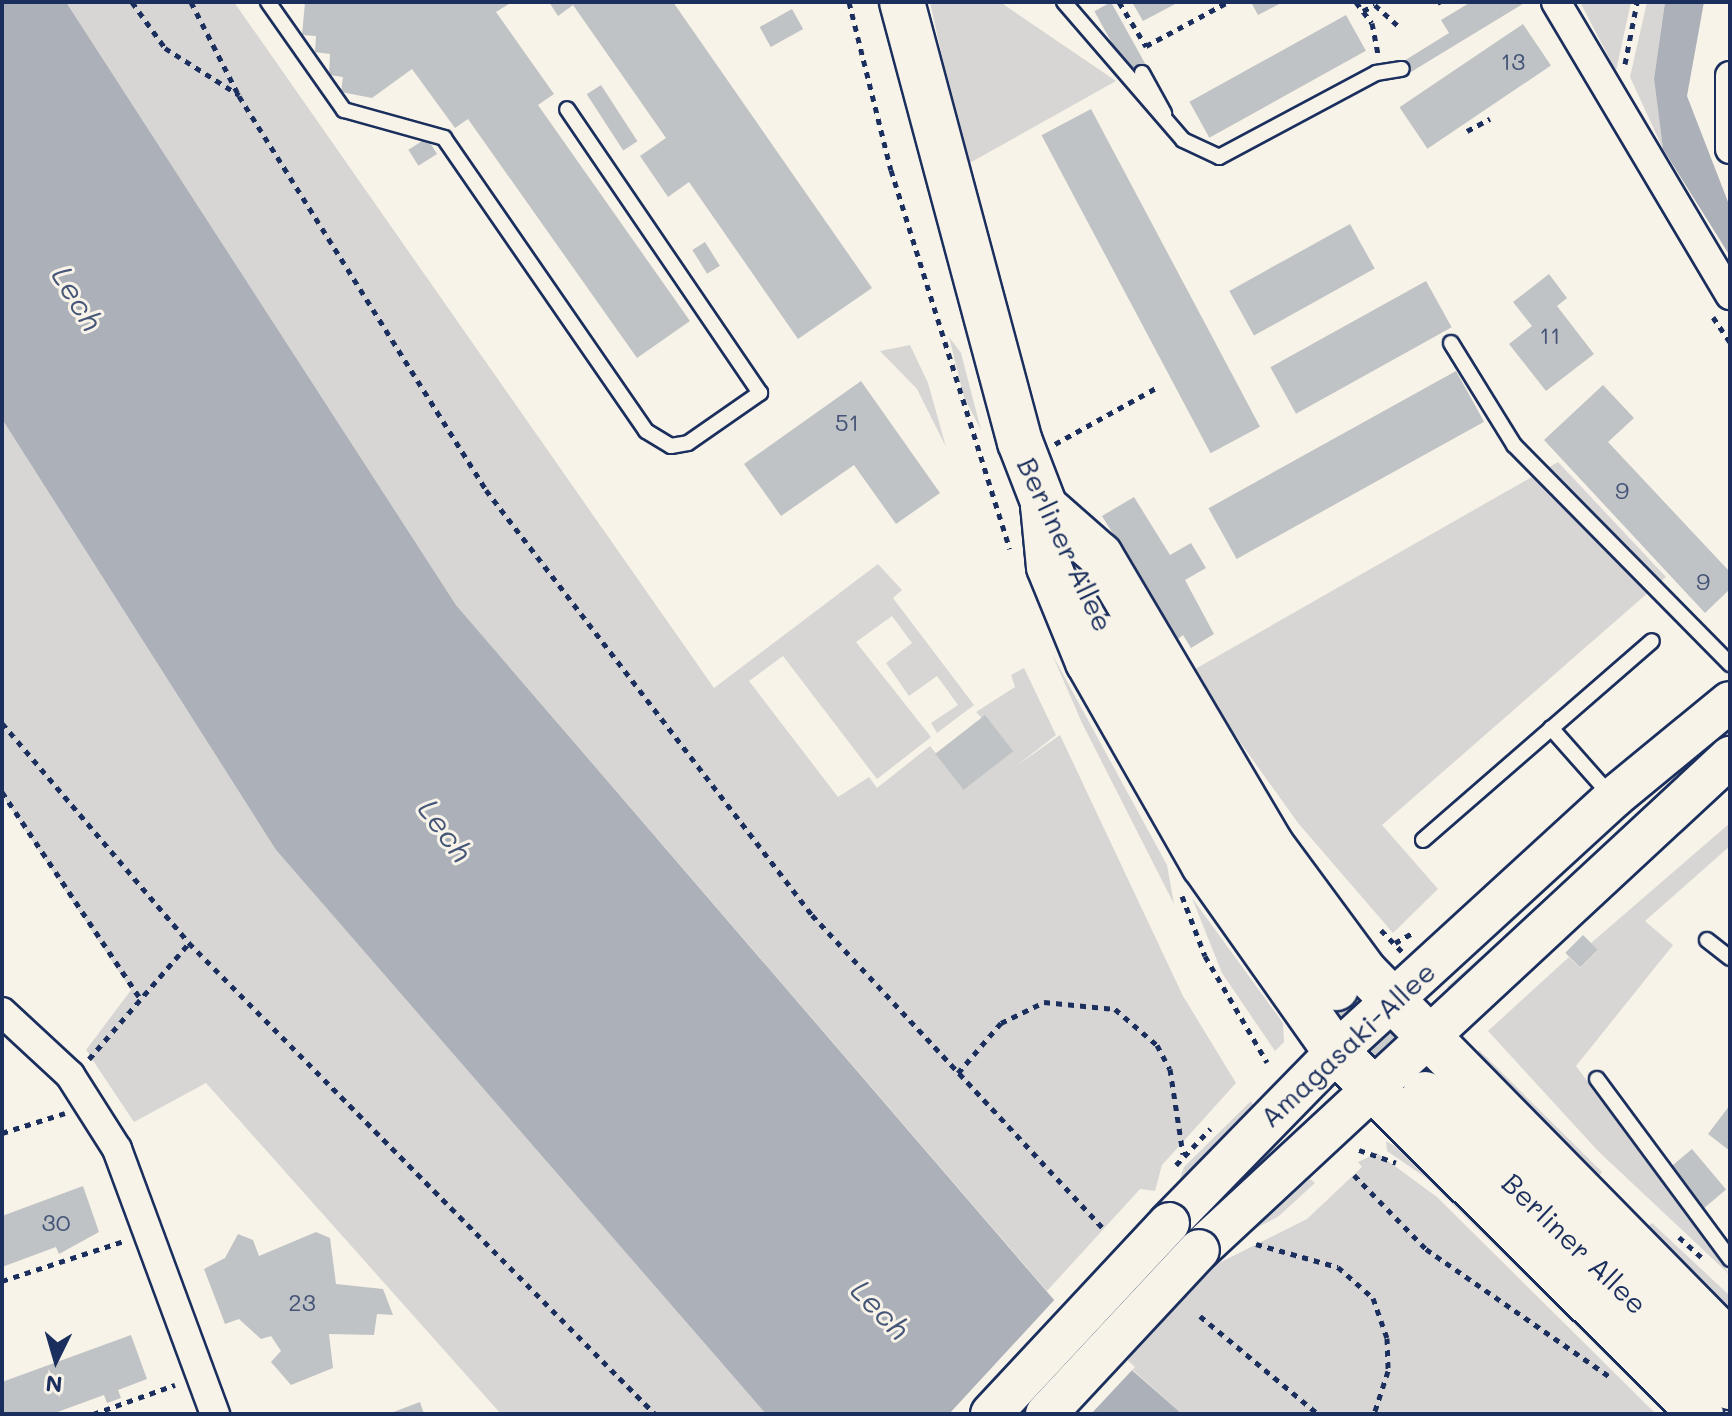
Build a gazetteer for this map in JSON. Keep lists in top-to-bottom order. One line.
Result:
{"streets":{"main road":["Berliner Allee","Amagasaki-Allee"]},"water":["Lech"],"house_numbers":["13","11","51","9","9","30","23"],"north":"bottom"}
